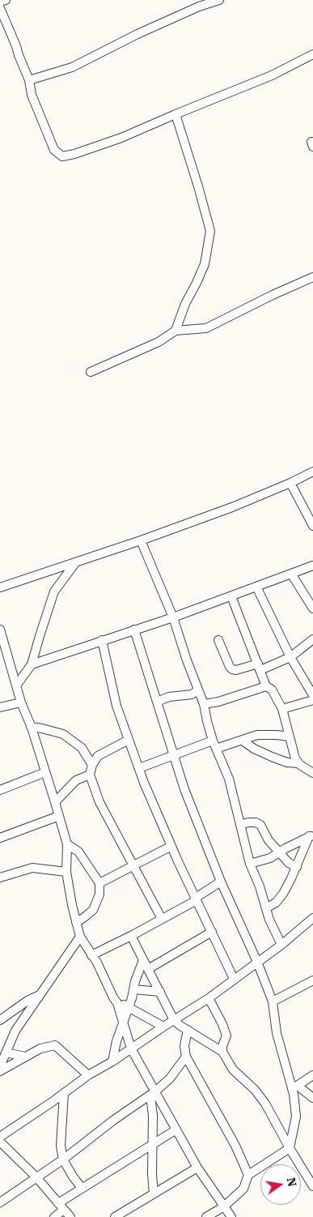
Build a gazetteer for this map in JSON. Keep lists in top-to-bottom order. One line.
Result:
{"north":"right"}
